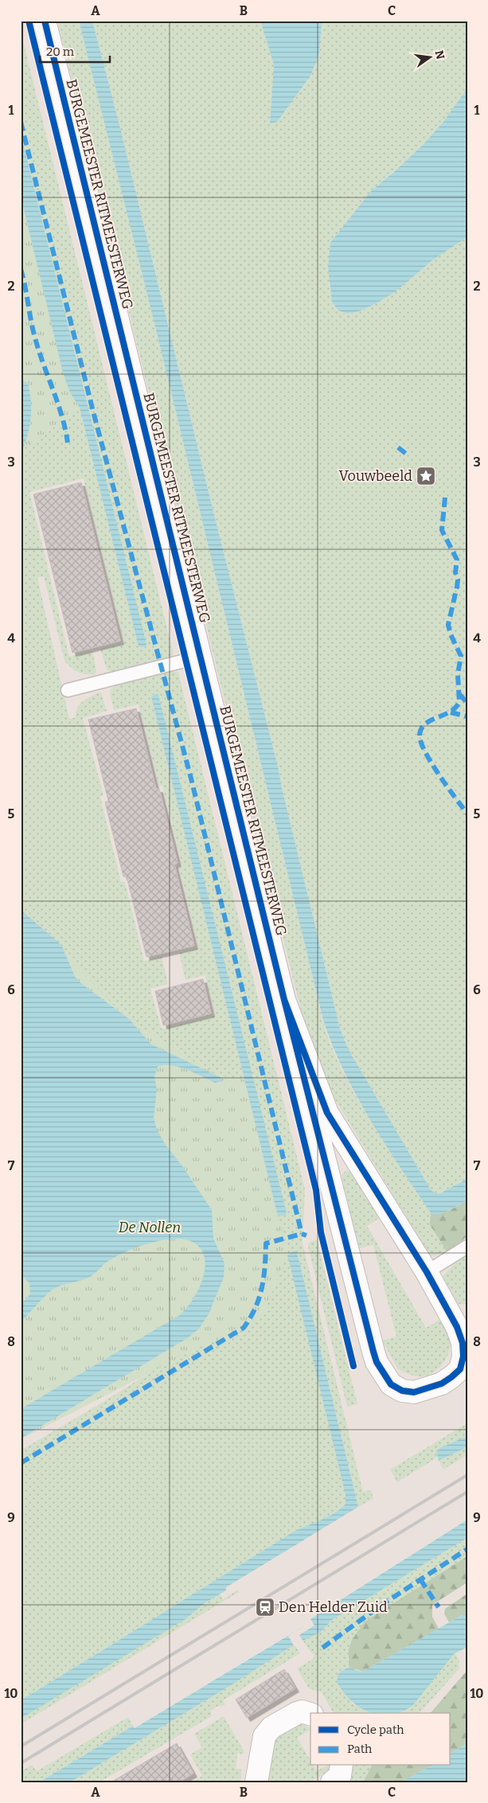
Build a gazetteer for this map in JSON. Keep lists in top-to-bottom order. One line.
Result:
{"streets":{"street":["BURGEMEESTER RITMEESTERWEG"]},"parks":["De Nollen"],"places":{"place":["Vouwbeeld"],"station":["Den Helder Zuid"]},"legend":["Cycle path","Path"],"scale_bar":"20 m","north":"right","grid":{"columns":["A","B","C"],"rows":["1","2","3","4","5","6","7","8","9","10"]}}
